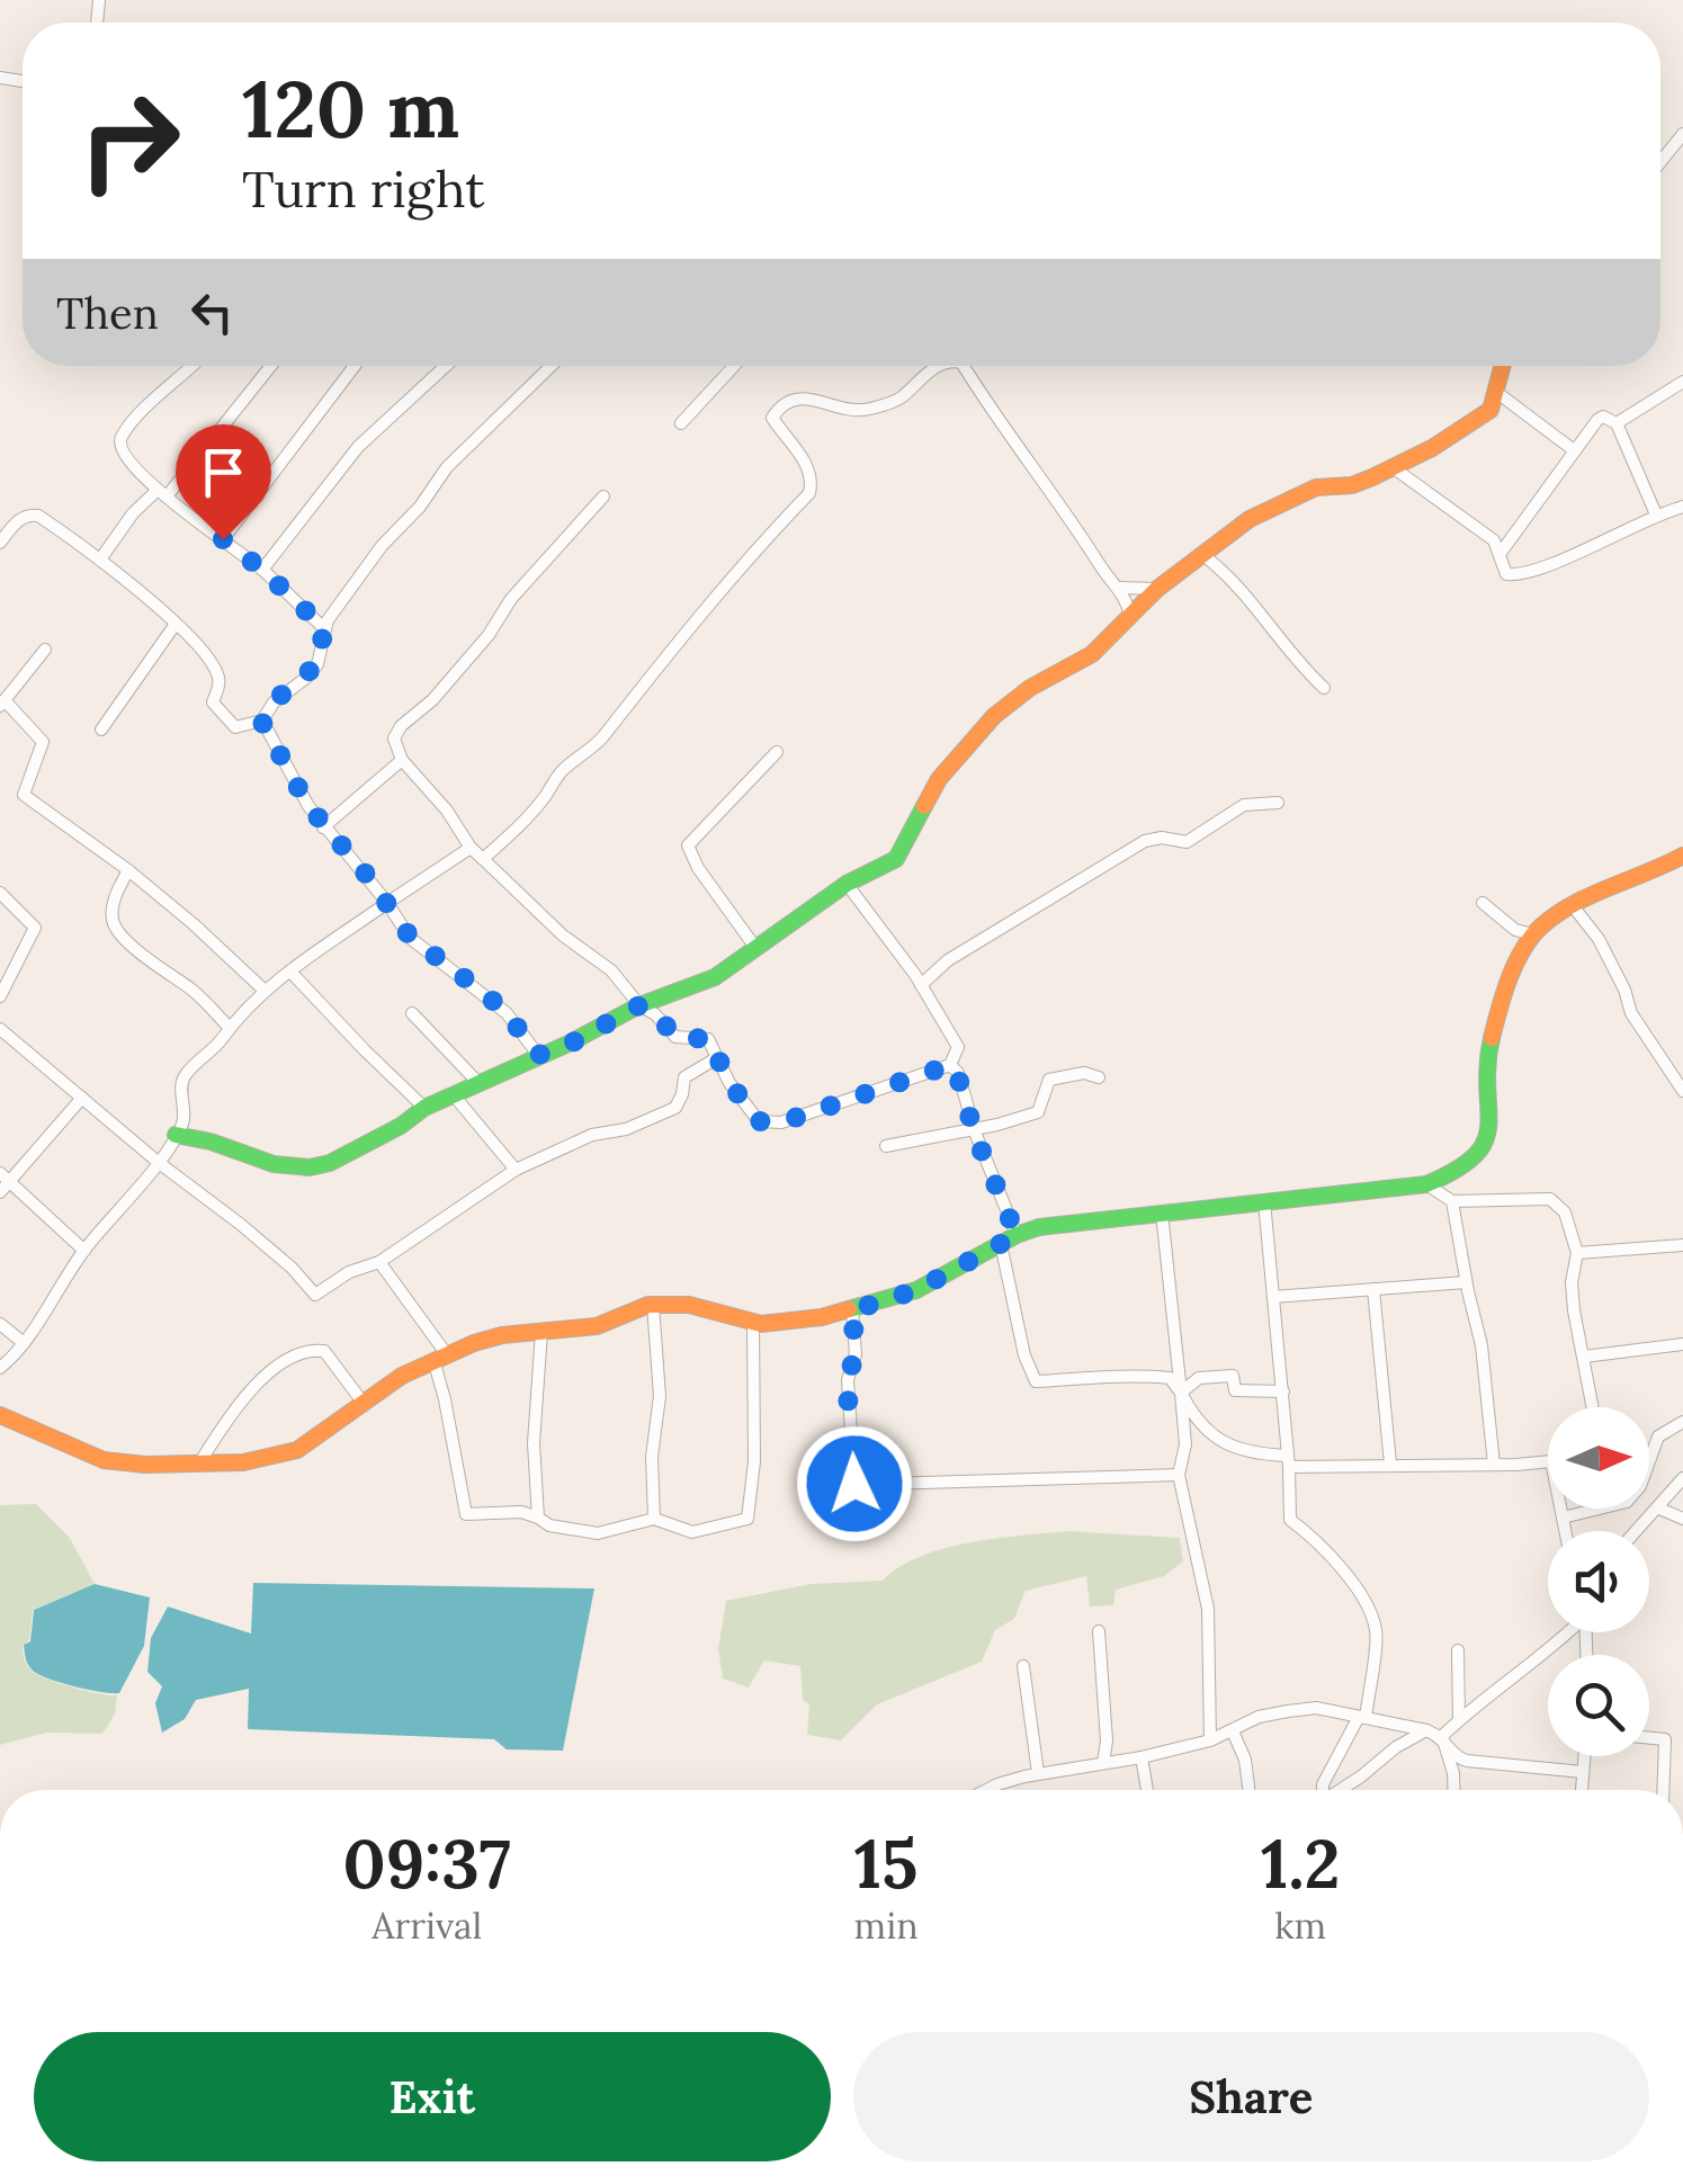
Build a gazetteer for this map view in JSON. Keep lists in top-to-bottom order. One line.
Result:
{"north":"right","page":{"turn":["120 m","Turn right"],"then":"Then","eta":["09:37","Arrival","15","min","1.2","km"],"buttons":["Exit","Share"]}}
